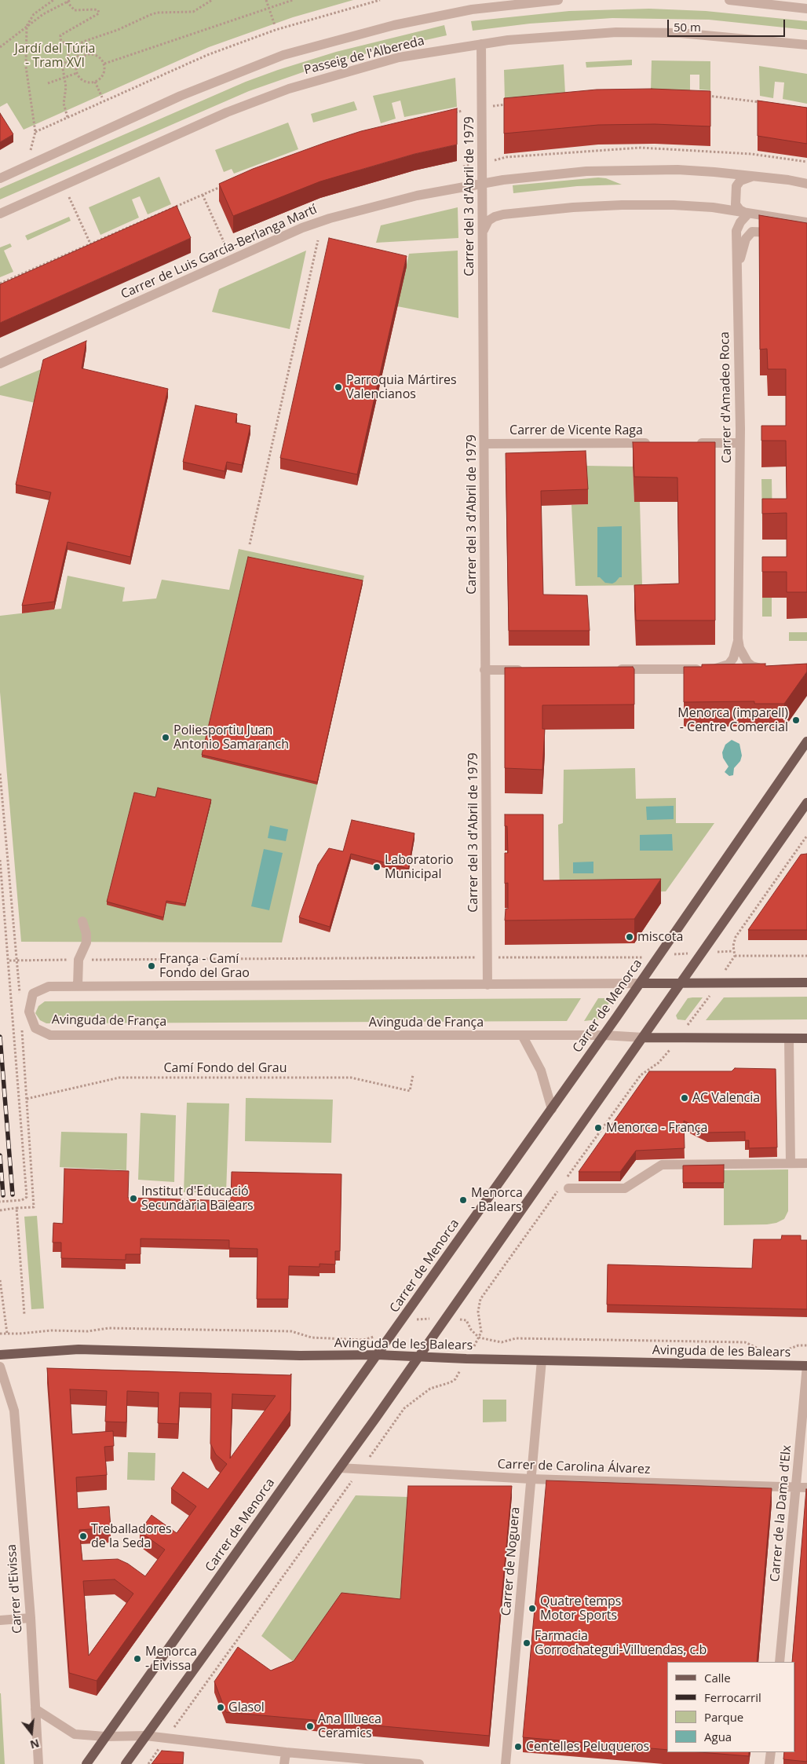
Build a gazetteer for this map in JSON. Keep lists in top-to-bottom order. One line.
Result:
{"streets":{"main road":["Carrer de Menorca","Avinguda de França","Avinguda de les Balears"],"street":["Passeig de l'Albereda","Carrer del 3 d'Abril de 1979","Carrer de Luis García-Berlanga Martí","Carrer d'Amadeo Roca","Carrer de Vicente Raga","Carrer de Carolina Álvarez","Carrer de la Dama d'Elx","Carrer de Noguera","Carrer d'Eivissa"],"path":["Camí Fondo del Grau"]},"crossings":[["Passeig de l'Albereda","Carrer del 3 d'Abril de 1979"],["Carrer del 3 d'Abril de 1979","Carrer de Luis García-Berlanga Martí"],["Carrer del 3 d'Abril de 1979","Carrer de Vicente Raga"],["Carrer del 3 d'Abril de 1979","Avinguda de França"],["Carrer de Menorca","Avinguda de França"],["Carrer de Menorca","Avinguda de les Balears"],["Avinguda de les Balears","Carrer de la Dama d'Elx"],["Avinguda de les Balears","Carrer de Noguera"],["Carrer de Carolina Álvarez","Carrer de la Dama d'Elx"],["Carrer de Carolina Álvarez","Carrer de Noguera"]],"parks":["Jardí del Túria - Tram XVI"],"places":["Parroquia Mártires Valencianos","Menorca (imparell) - Centre Comercial","Poliesportiu Juan Antonio Samaranch","Laboratorio Municipal","miscota","França - Camí Fondo del Grao","AC Valencia","Menorca - França","Institut d'Educació Secundària Balears","Menorca - Balears","Treballadores de la Seda","Quatre temps Motor Sports","Farmacia Gorrochategui-Villuendas, c.b","Menorca - Eivissa","Glasol","Ana Illueca Ceramics","Centelles Peluqueros"],"legend":["Calle","Ferrocarril","Parque","Agua"],"scale_bar":"50 m","north":"bottom"}
